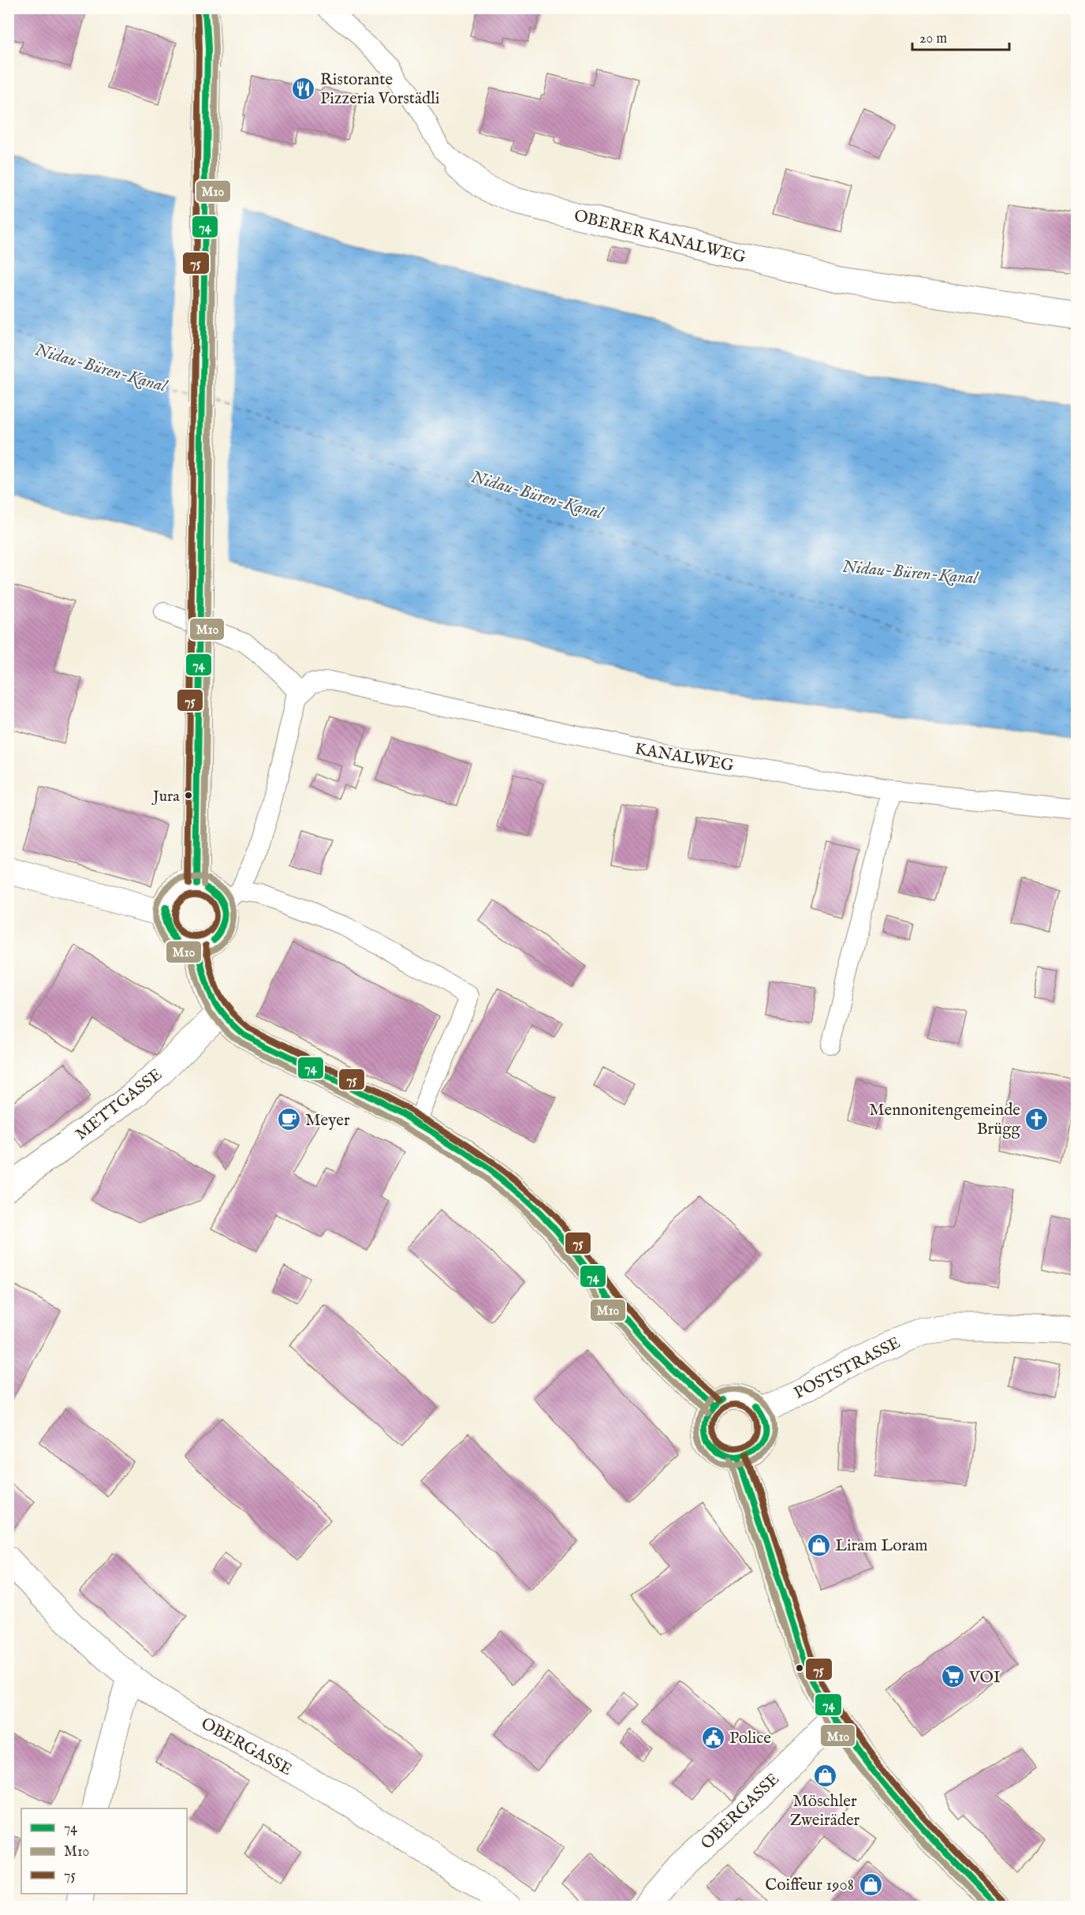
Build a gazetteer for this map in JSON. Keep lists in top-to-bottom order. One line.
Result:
{"streets":{"main road":["OBERER KANALWEG","METTGASSE","POSTSTRASSE","OBERGASSE"],"lane":["KANALWEG"]},"water":["Nidau-Büren-Kanal"],"places":{"restaurant":["Ristorante Pizzeria Vorstädli"],"other":["Jura"],"church":["Mennonitengemeinde Brügg"],"cafe":["Meyer"],"shop":["Liram Loram","Möschler Zweiräder","Coiffeur 1908"],"supermarket":["VOI"],"public building":["Police"]},"lines":["transit line 74","transit line M10","transit line 75"],"legend":["74","M10","75"],"scale_bar":"20 m"}
